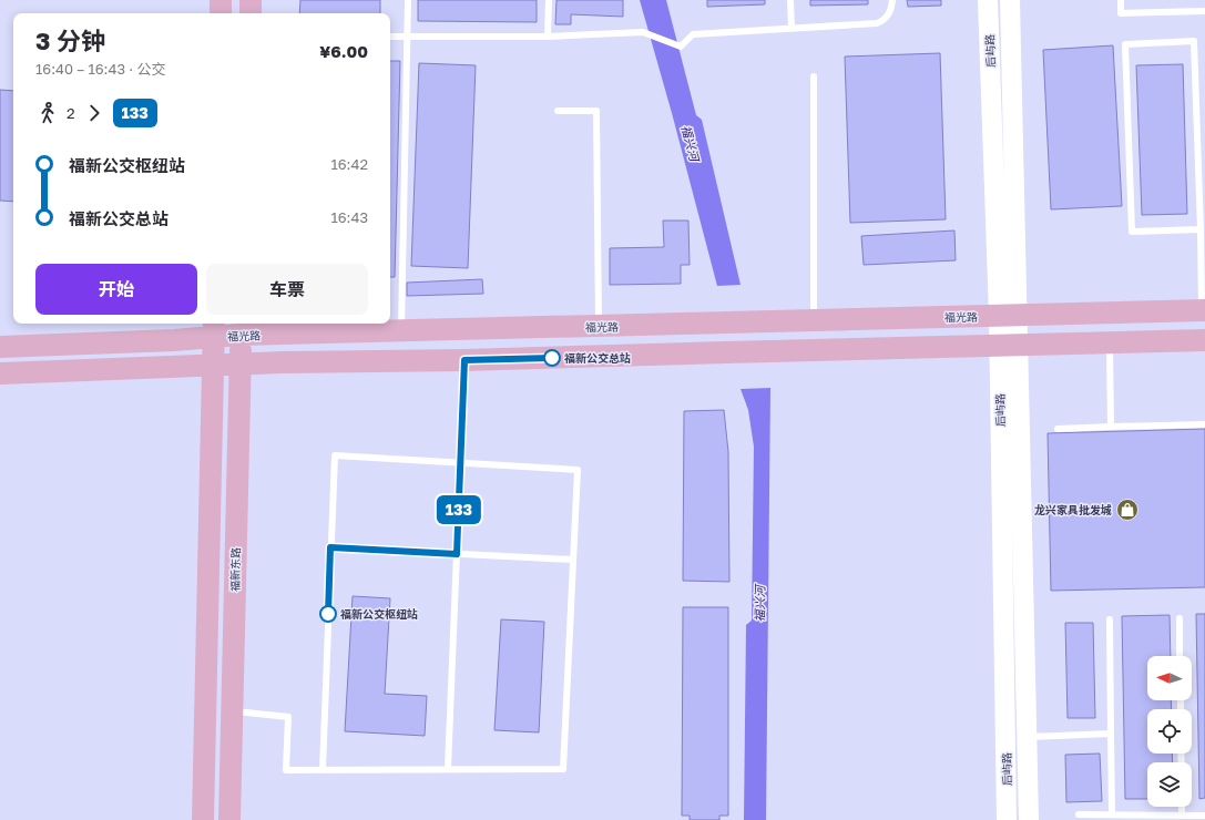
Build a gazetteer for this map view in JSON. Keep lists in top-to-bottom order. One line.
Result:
{"streets":{"main road":["后屿路","福光路","福新东路"]},"crossings":[["后屿路","福光路"],["福光路","福新东路"]],"water":["福兴河"],"places":{"other":["福新公交总站","福新公交枢纽站"],"shop":["龙兴家具批发城"]},"lines":["bus line 133"],"north":"left","page":{"on_map":"133","heading":["3 分钟","16:40 – 16:43 · 公交","¥6.00"],"legs":["2","133"],"list":[{"name":"福新公交枢纽站","value":"16:42"},{"name":"福新公交总站","value":"16:43"}],"buttons":["开始","车票"]}}
